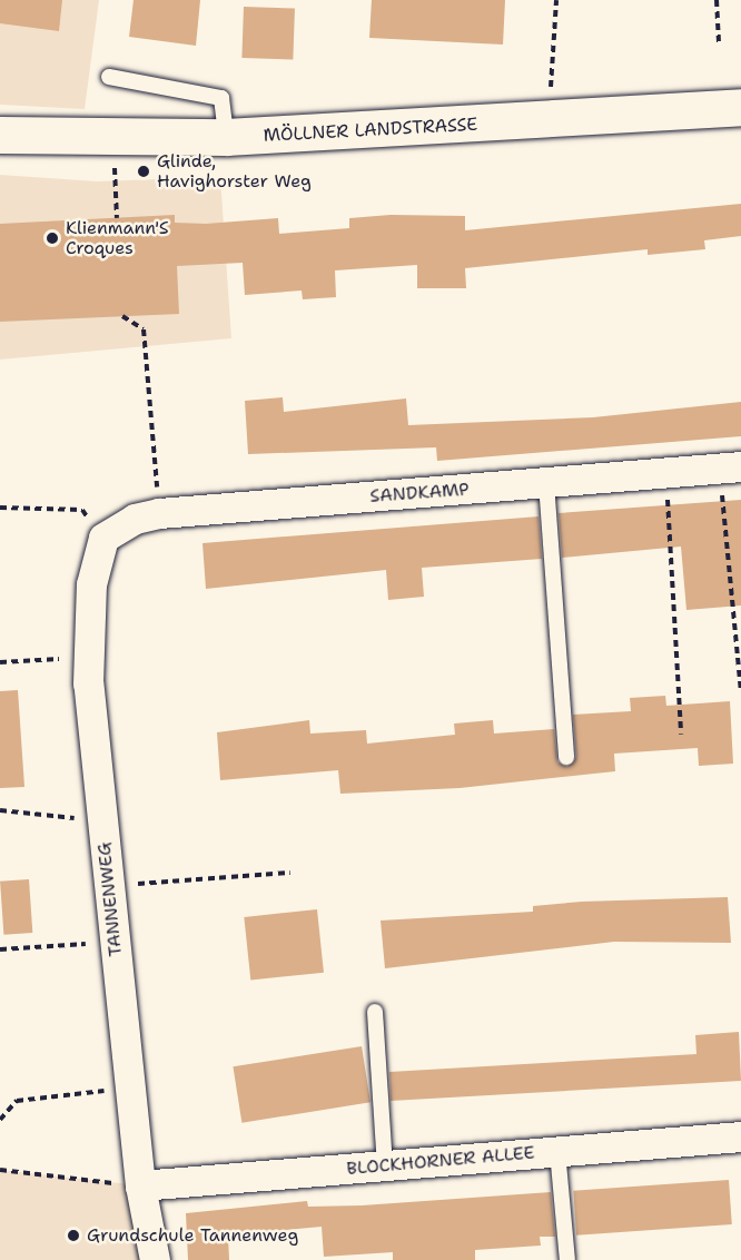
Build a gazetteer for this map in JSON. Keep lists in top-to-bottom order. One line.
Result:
{"streets":{"main road":["MÖLLNER LANDSTRASSE"],"street":["SANDKAMP","TANNENWEG","BLOCKHORNER ALLEE"]},"crossings":[["SANDKAMP","TANNENWEG"],["TANNENWEG","BLOCKHORNER ALLEE"]],"places":["Glinde, Havighorster Weg","Klienmann'S Croques","Grundschule Tannenweg"]}
